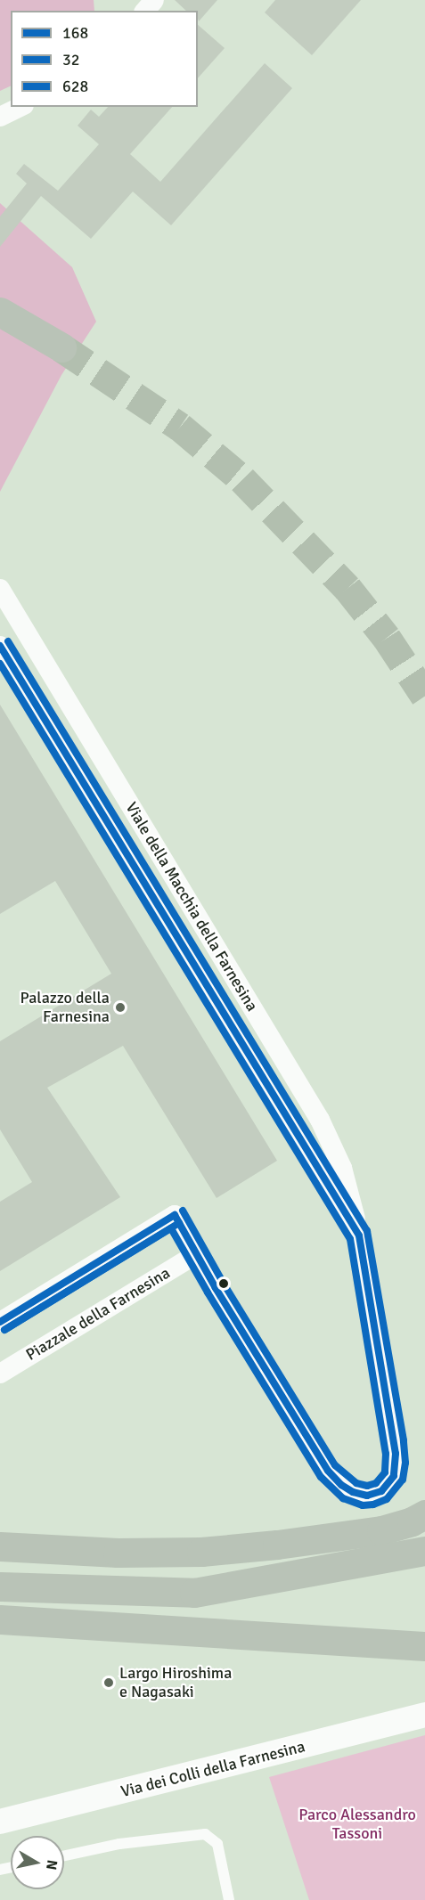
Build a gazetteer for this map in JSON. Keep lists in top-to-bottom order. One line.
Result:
{"streets":{"street":["Viale della Macchia della Farnesina","Piazzale della Farnesina","Via dei Colli della Farnesina"]},"crossings":[["Viale della Macchia della Farnesina","Piazzale della Farnesina"]],"parks":["Parco Alessandro Tassoni"],"places":["Palazzo della Farnesina","Largo Hiroshima e Nagasaki"],"lines":["transit line 628","transit line 168","transit line 32"],"legend":["168","32","628"],"north":"right"}
